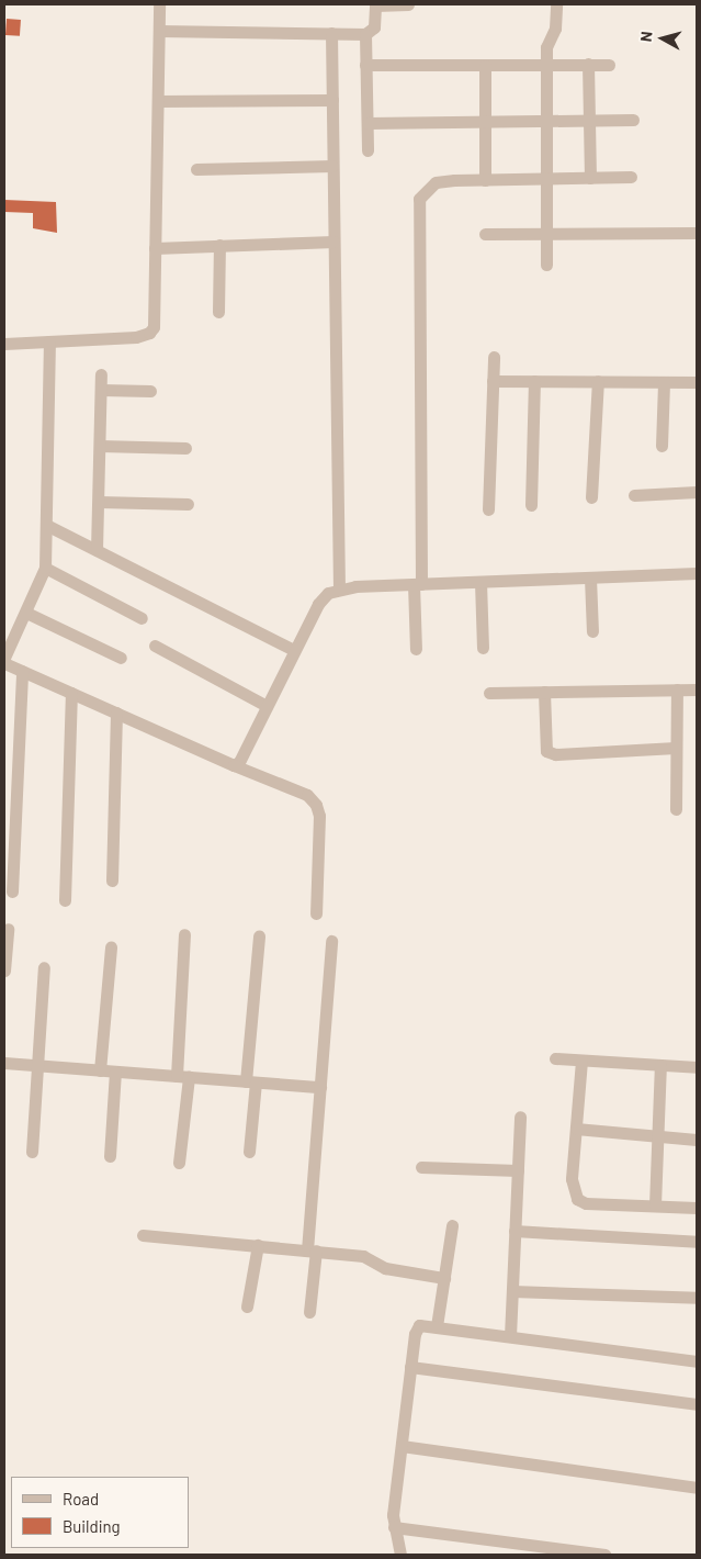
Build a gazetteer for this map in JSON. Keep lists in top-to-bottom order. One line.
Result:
{"legend":["Road","Building"],"north":"left"}
